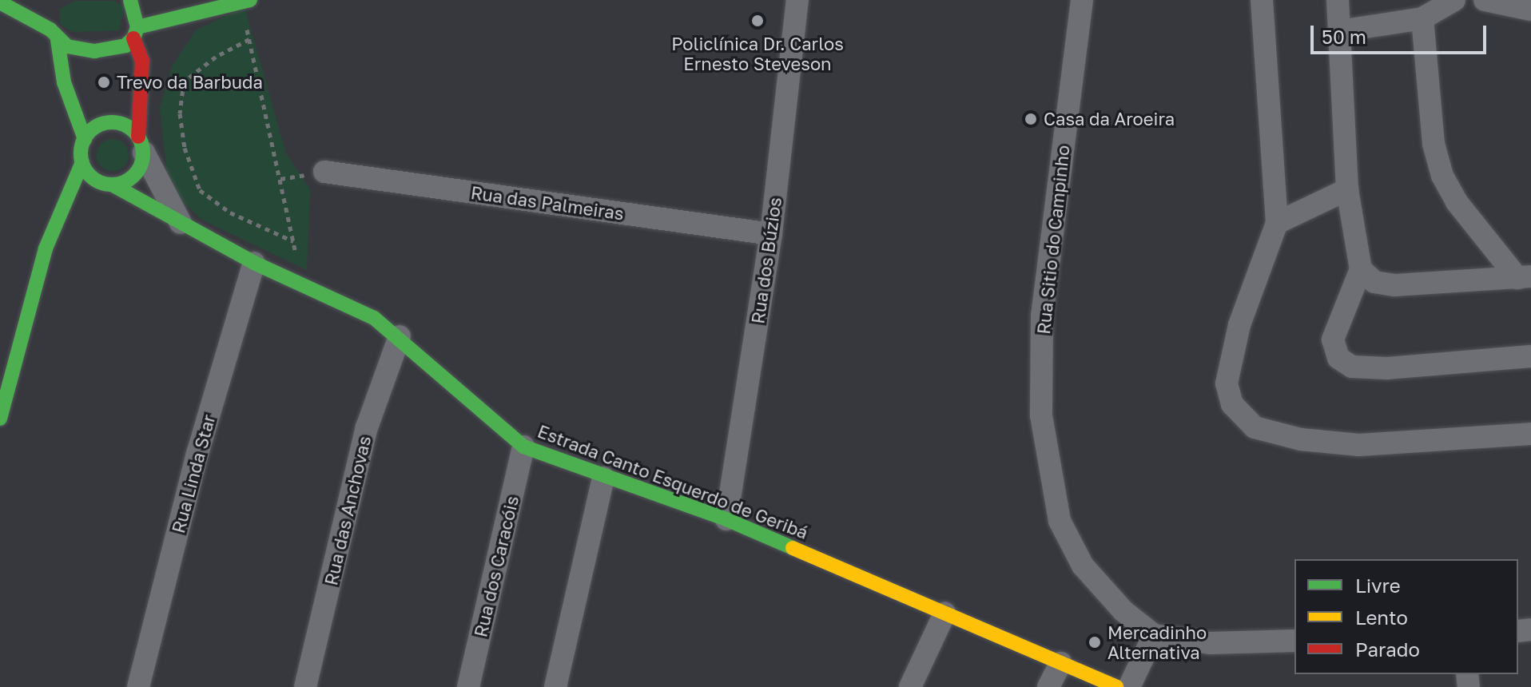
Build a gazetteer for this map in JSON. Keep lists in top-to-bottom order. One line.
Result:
{"streets":{"street":["Rua das Palmeiras","Rua Sitio do Campinho","Rua dos Búzios","Rua Linda Star","Estrada Canto Esquerdo de Geribá","Rua das Anchovas","Rua dos Caracóis"]},"crossings":[["Rua das Palmeiras","Rua dos Búzios"],["Rua dos Búzios","Estrada Canto Esquerdo de Geribá"],["Rua Linda Star","Estrada Canto Esquerdo de Geribá"],["Estrada Canto Esquerdo de Geribá","Rua das Anchovas"],["Estrada Canto Esquerdo de Geribá","Rua dos Caracóis"]],"places":["Policlínica Dr. Carlos Ernesto Steveson","Trevo da Barbuda","Casa da Aroeira","Mercadinho Alternativa"],"legend":["Livre","Lento","Parado"],"scale_bar":"50 m"}
